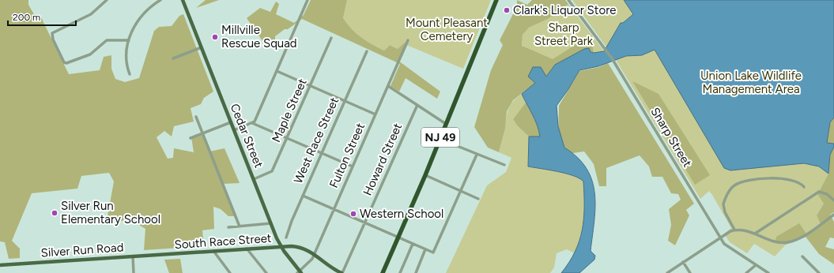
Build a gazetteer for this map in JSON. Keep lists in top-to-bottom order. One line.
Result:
{"streets":{"highway":["NJ 49"],"main road":["Cedar Street","South Race Street","Silver Run Road"],"street":["Maple Street","Sharp Street","West Race Street","Fulton Street","Howard Street"]},"crossings":[["Maple Street","Cedar Street"],["Cedar Street","Fulton Street"],["Cedar Street","South Race Street"],["Fulton Street","South Race Street"],["Howard Street","South Race Street"],["South Race Street","Silver Run Road"]],"parks":["Mount Pleasant Cemetery","Sharp Street Park","Union Lake Wildlife Management Area"],"places":["Clark's Liquor Store","Millville Rescue Squad","Silver Run Elementary School","Western School"],"scale_bar":"200 m"}
